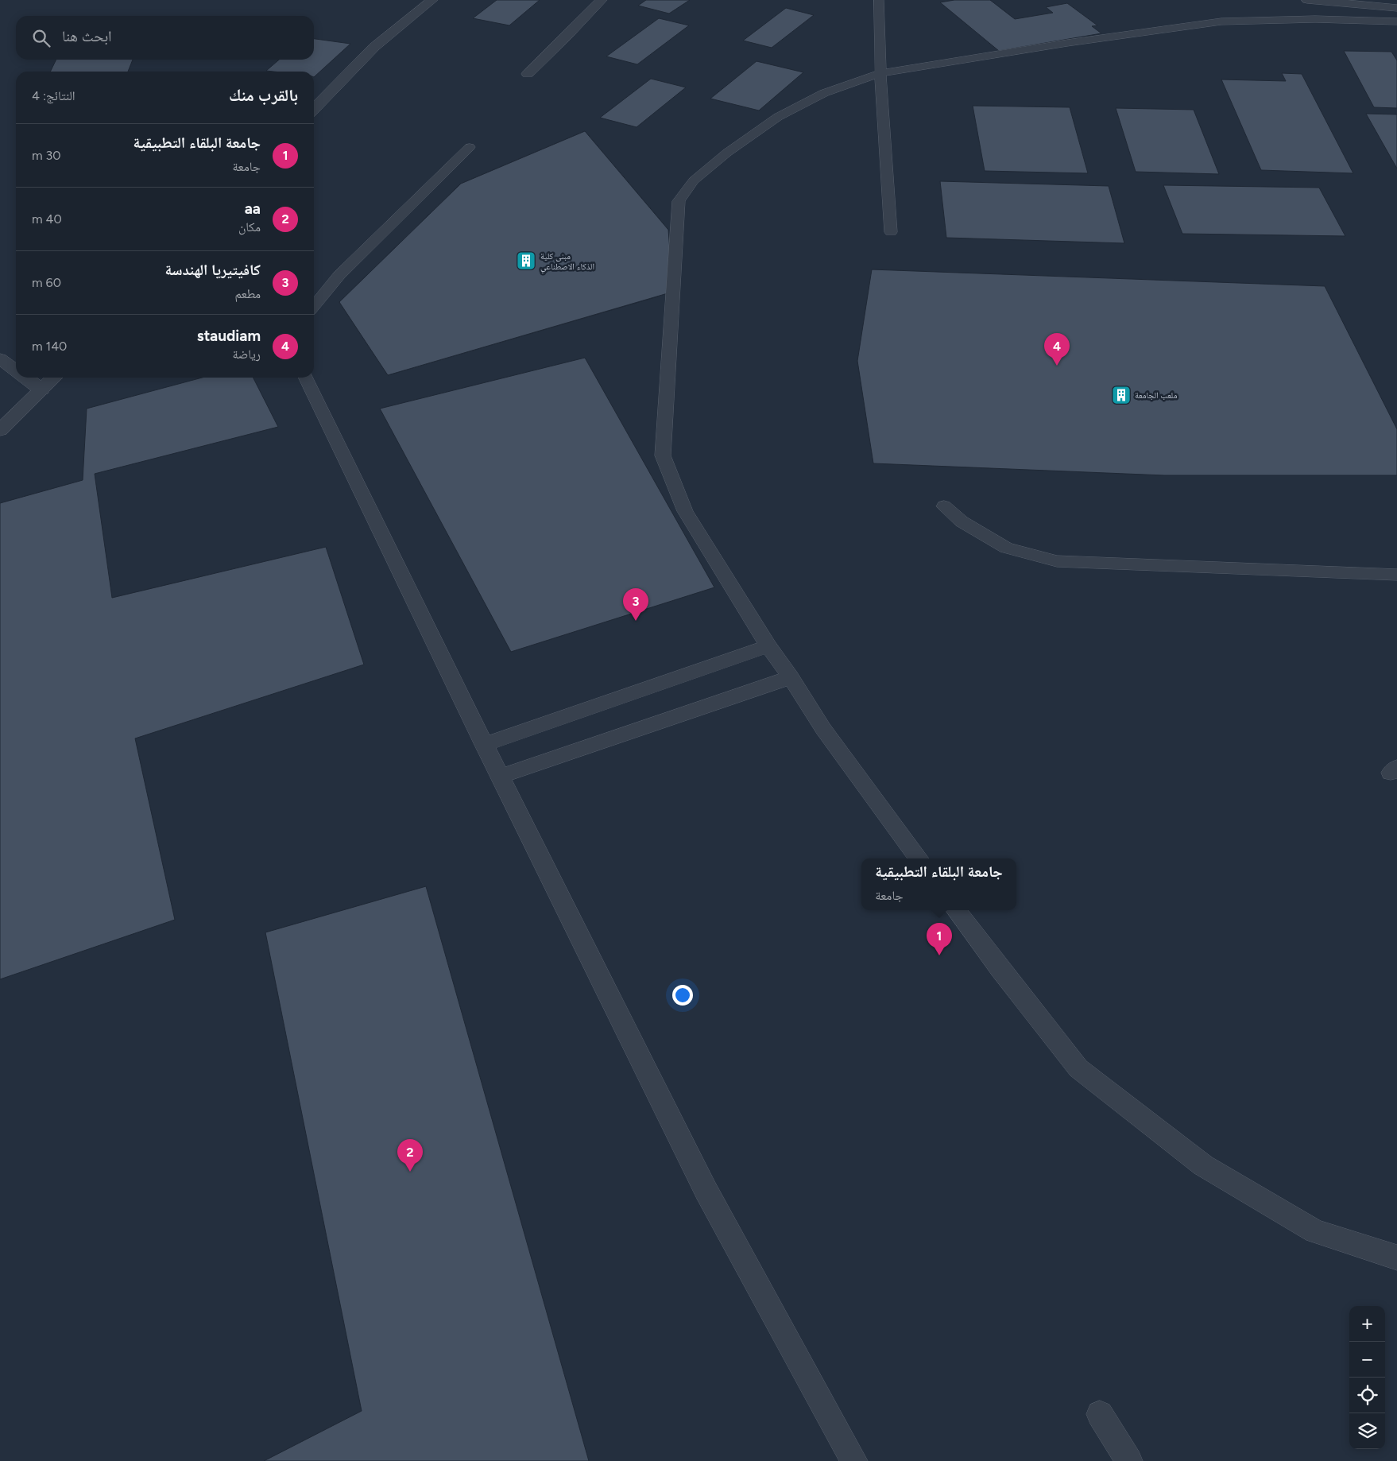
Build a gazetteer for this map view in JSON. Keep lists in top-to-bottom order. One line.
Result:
{"places":{"building":["مبنى كلية الذكاء الاصطناعي","ملعب الجامعة"]},"page":{"search":"ابحث هنا","heading":["بالقرب منك","النتائج: 4"],"list":[{"mark":"1","name":"جامعة البلقاء التطبيقية","note":"جامعة","value":"30 m"},{"mark":"2","name":"aa","note":"مكان","value":"40 m"},{"mark":"3","name":"كافيتيريا الهندسة","note":"مطعم","value":"60 m"},{"mark":"4","name":"staudiam","note":"رياضة","value":"140 m"}],"pins":["4","3","1","2"],"popup":["جامعة البلقاء التطبيقية","جامعة"],"map_buttons":["+","−"]}}
